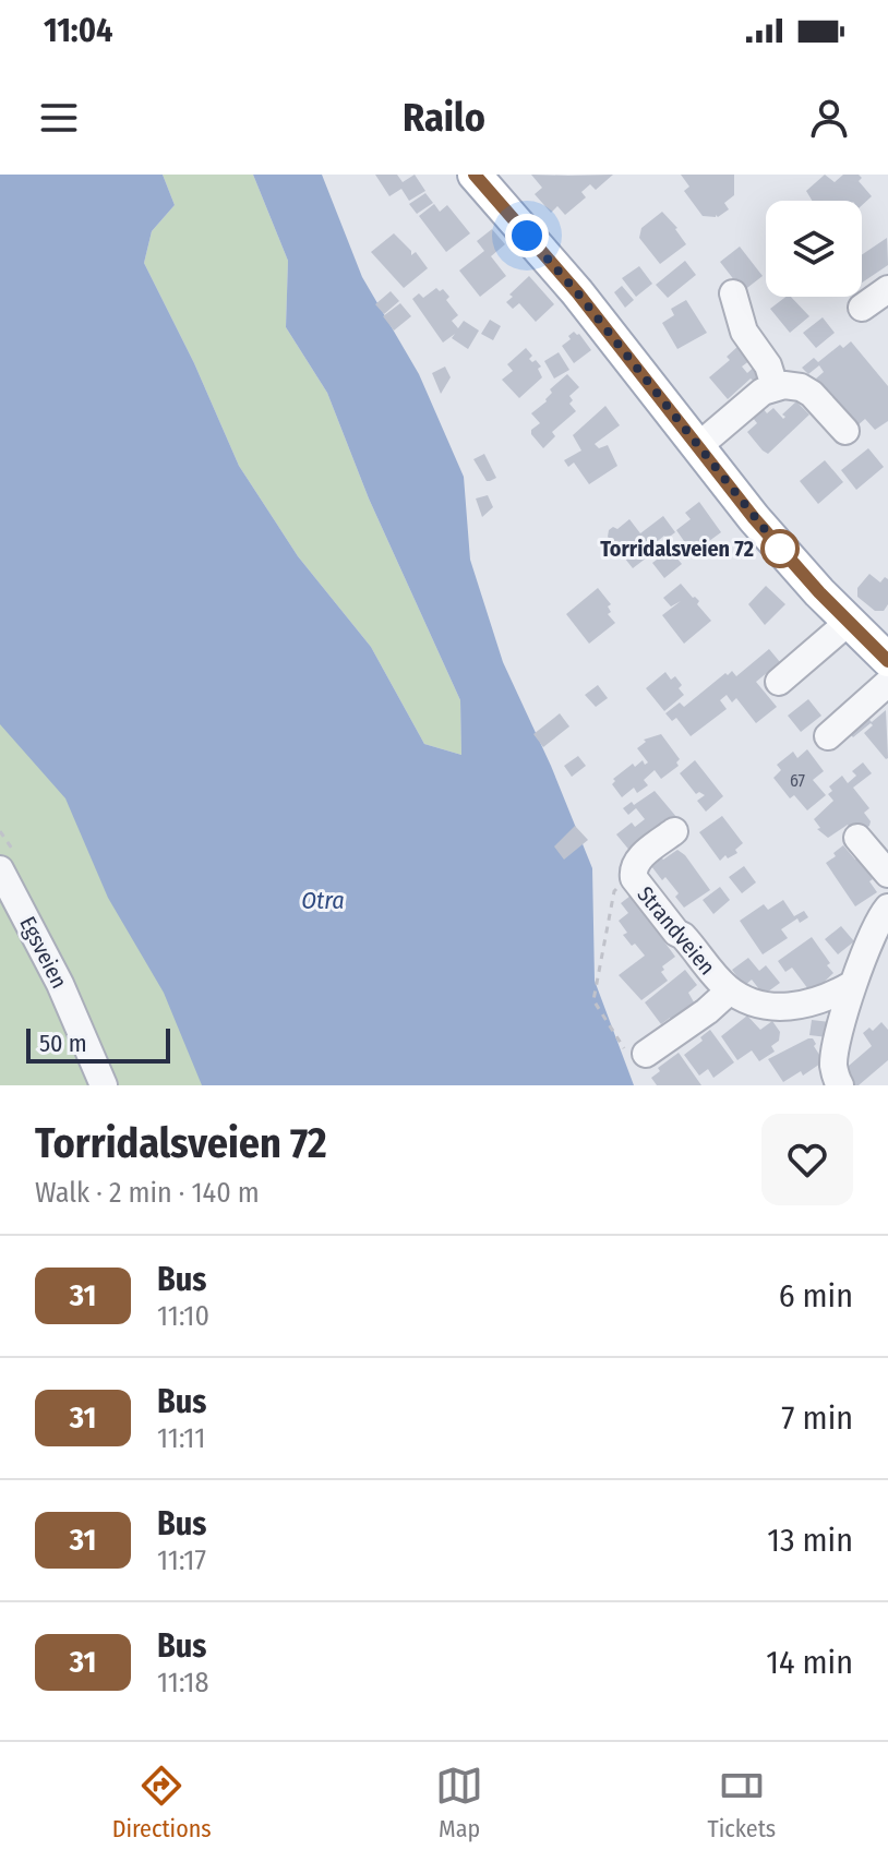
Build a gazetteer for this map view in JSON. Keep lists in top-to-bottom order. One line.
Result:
{"streets":{"street":["Strandveien","Egsveien"]},"water":["Otra"],"places":["Torridalsveien 72"],"lines":["bus line 31"],"house_numbers":["67"],"scale_bar":"50 m","page":{"status":"11:04","header":"Railo","scale":"50 m","heading":["Torridalsveien 72","Walk · 2 min · 140 m"],"list":[{"mark":"31","name":"Bus","note":"11:10","value":"6 min"},{"mark":"31","name":"Bus","note":"11:11","value":"7 min"},{"mark":"31","name":"Bus","note":"11:17","value":"13 min"},{"mark":"31","name":"Bus","note":"11:18","value":"14 min"}],"tabs":["Directions","Map","Tickets"]}}
